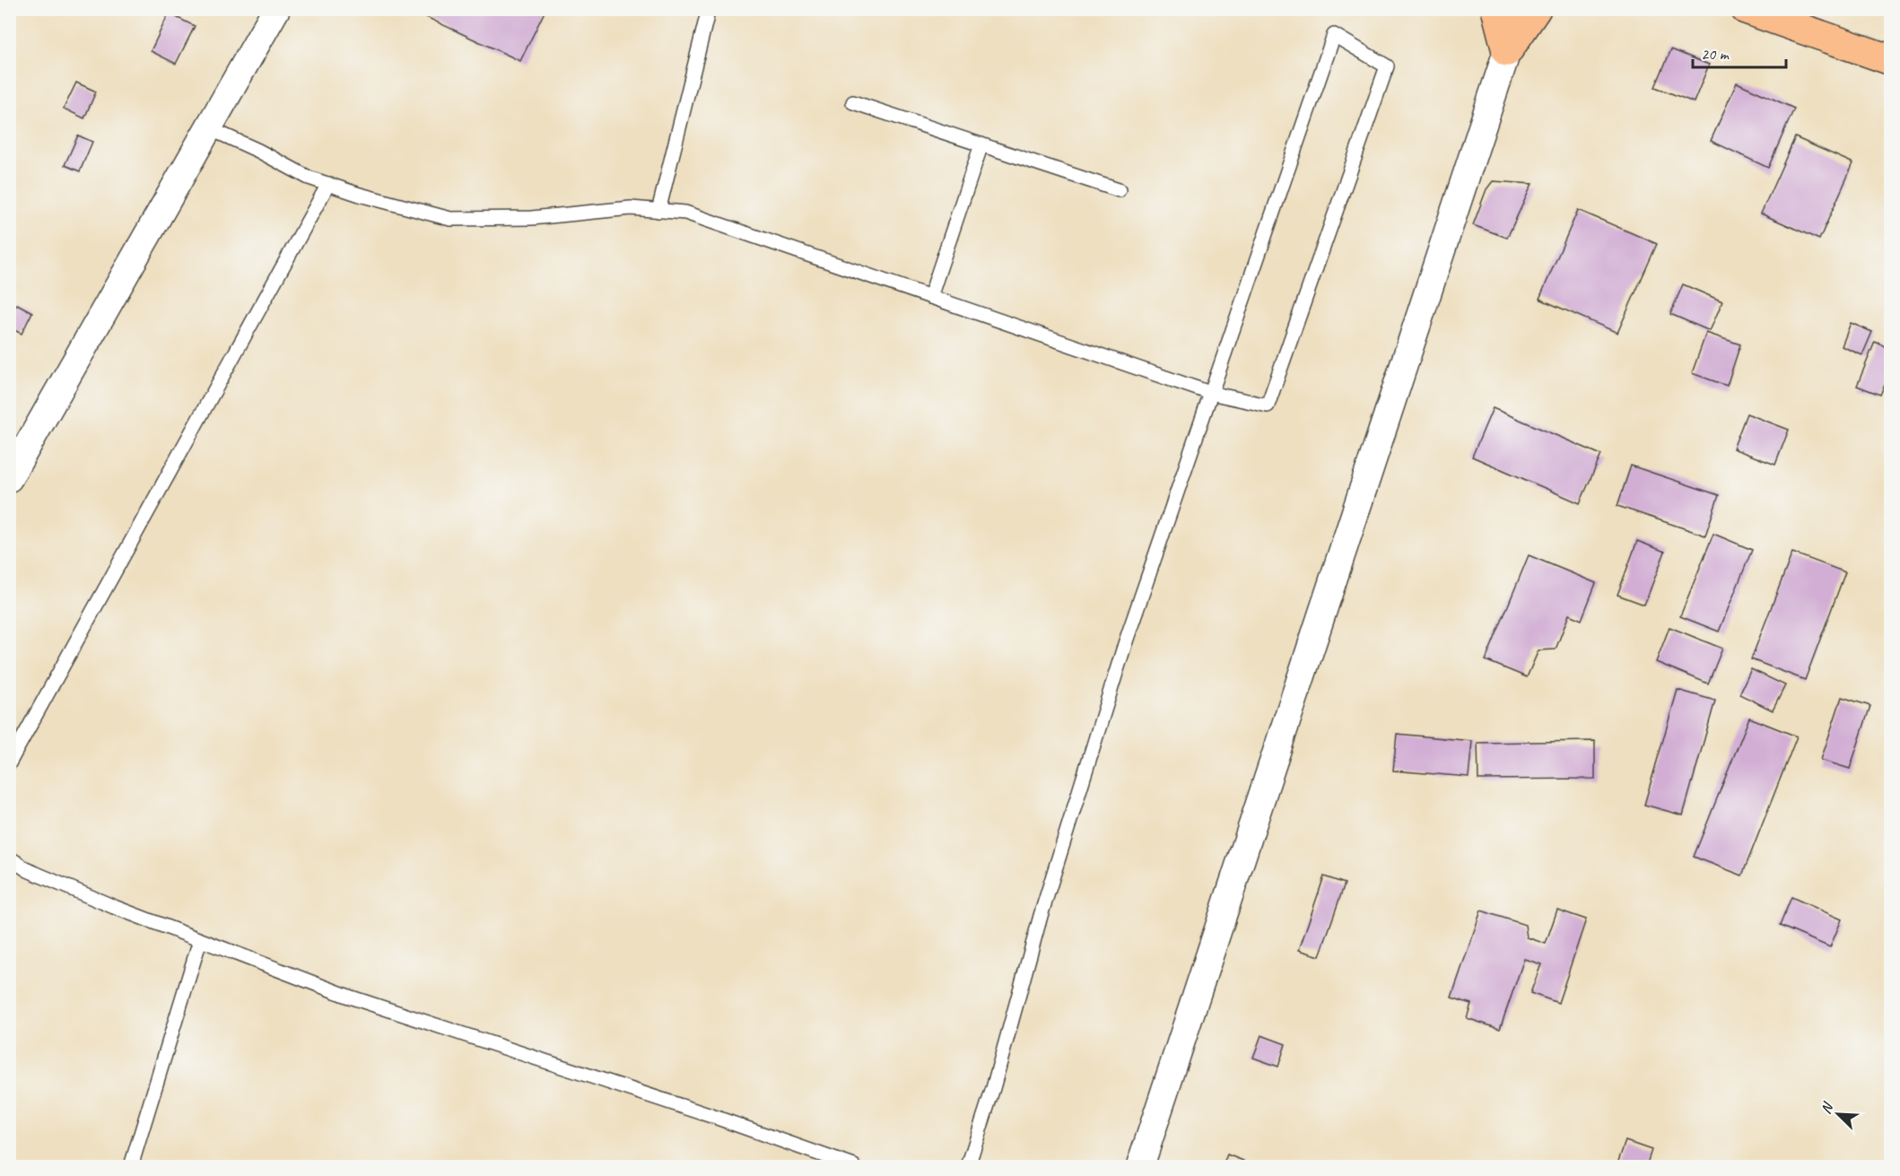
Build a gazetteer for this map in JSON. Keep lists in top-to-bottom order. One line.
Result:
{"scale_bar":"20 m","north":"top left"}
